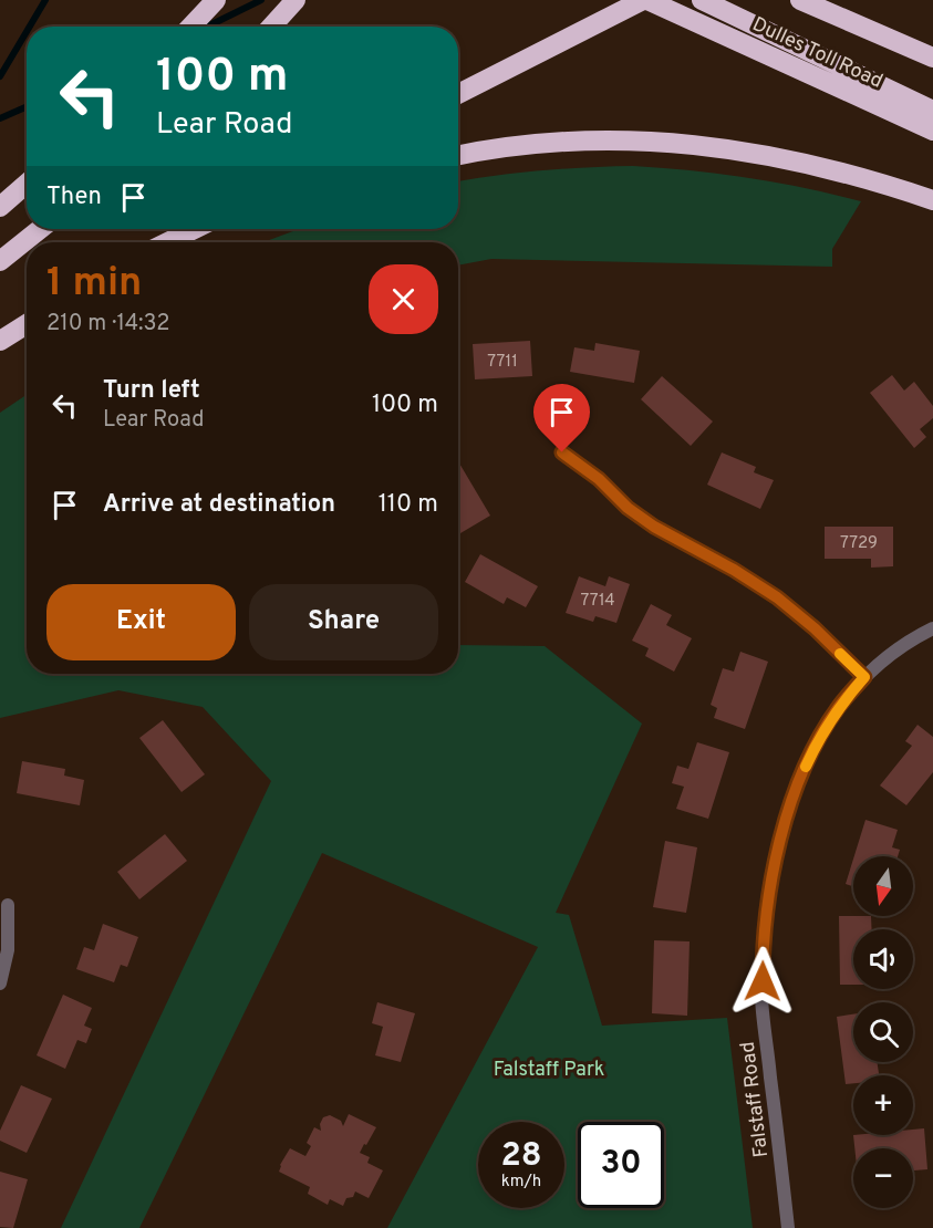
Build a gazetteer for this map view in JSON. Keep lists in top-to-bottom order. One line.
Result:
{"streets":{"highway":["Dulles Toll Road"],"street":["Falstaff Road"]},"parks":["Falstaff Park"],"house_numbers":["7711","7729","7714"],"north":"bottom","page":{"turn":["100 m","Lear Road"],"then":"Then","heading":["1 min","210 m · 14:32"],"list":[{"name":"Turn left","note":"Lear Road","value":"100 m"},{"name":"Arrive at destination","value":"110 m"}],"buttons":["Exit","Share"],"map_buttons":["+","−"],"speed":"28 km/h","limit":"30"}}
